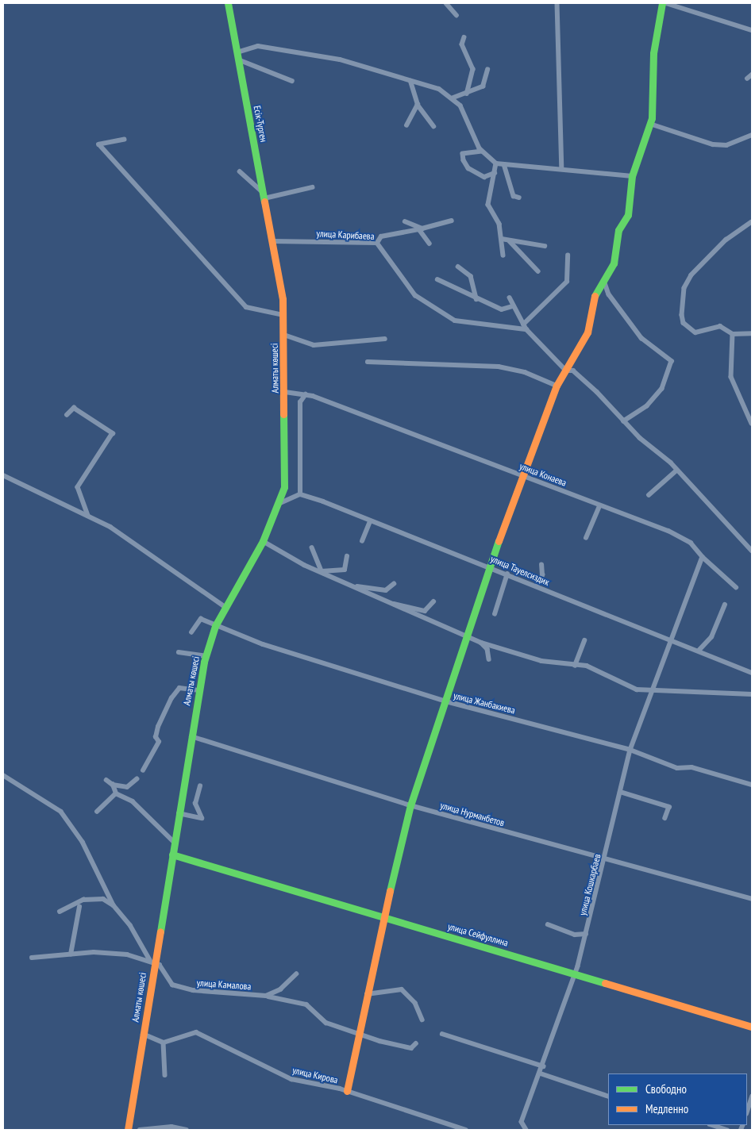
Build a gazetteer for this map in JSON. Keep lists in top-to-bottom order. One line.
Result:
{"streets":{"street":["Есік-Түрген","улица Карибаева","Алматы көшесі","улица Конаева","улица Тауелсиздик","улица Жанбакиева","улица Нурманбетов","улица Кошкарбаев","улица Сейфуллина","улица Камалова","улица Кирова"]},"crossings":[["Есік-Түрген","улица Карибаева"],["Есік-Түрген","Алматы көшесі"],["улица Карибаева","Алматы көшесі"],["Алматы көшесі","улица Конаева"],["Алматы көшесі","улица Жанбакиева"],["Алматы көшесі","улица Нурманбетов"],["Алматы көшесі","улица Сейфуллина"],["Алматы көшесі","улица Камалова"],["улица Тауелсиздик","улица Кошкарбаев"],["улица Жанбакиева","улица Кошкарбаев"],["улица Нурманбетов","улица Кошкарбаев"],["улица Кошкарбаев","улица Сейфуллина"]],"legend":["Свободно","Медленно"]}
